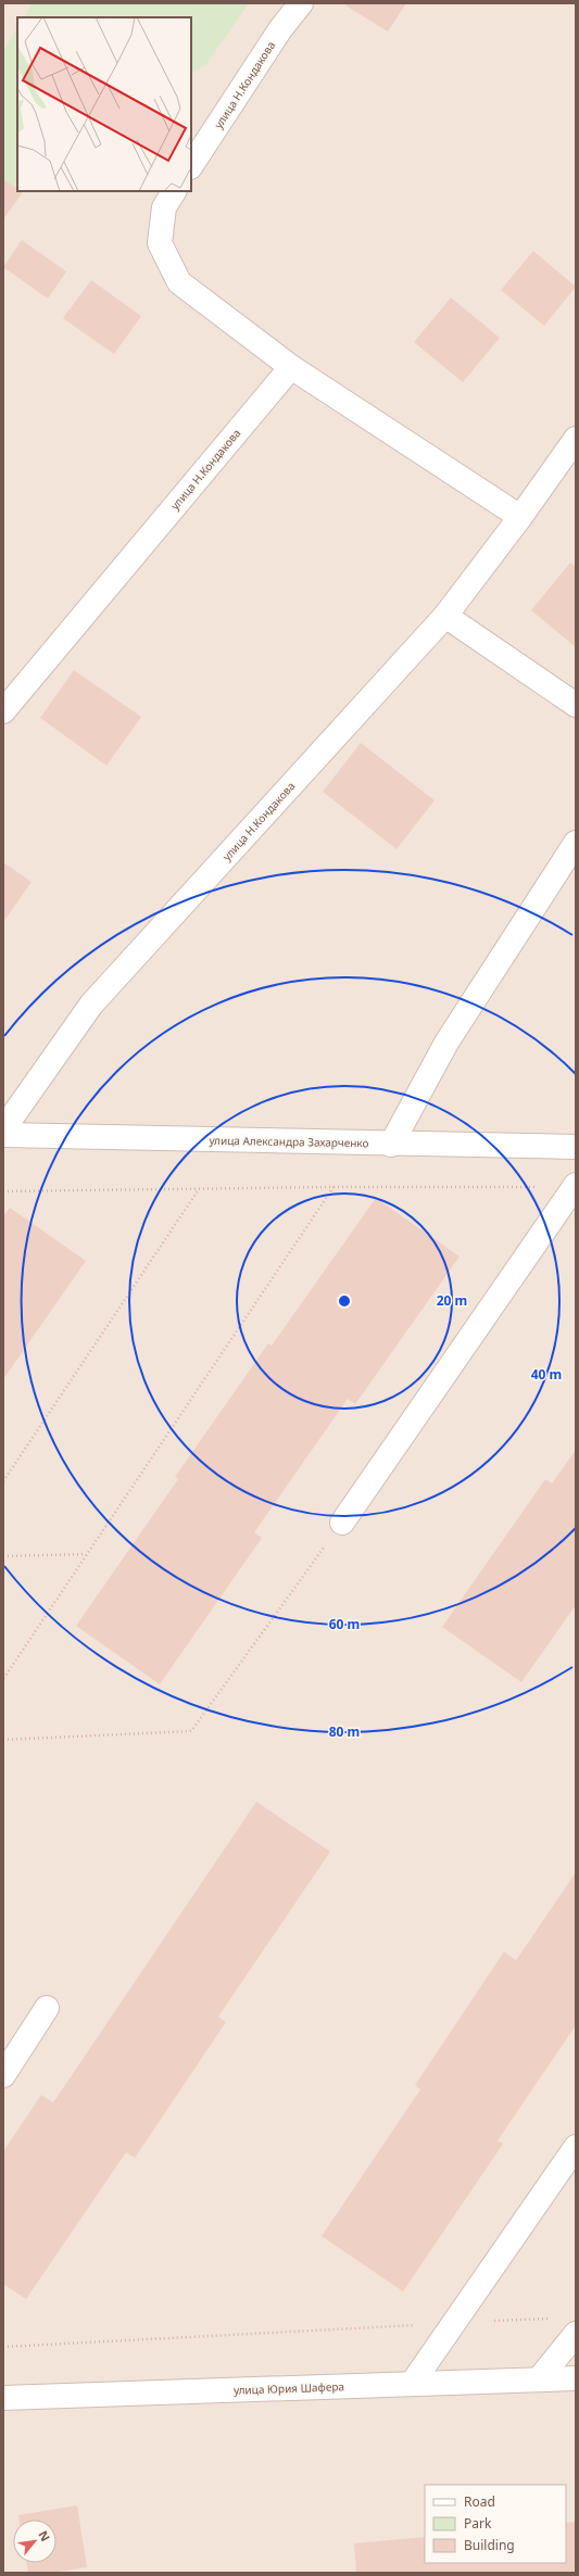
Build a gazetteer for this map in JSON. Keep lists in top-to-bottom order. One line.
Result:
{"streets":{"street":["улица Н.Кондакова","улица Александра Захарченко","улица Юрия Шафера"]},"legend":["Road","Park","Building"],"north":"top right","rings":["20 m","40 m","60 m","80 m"]}
